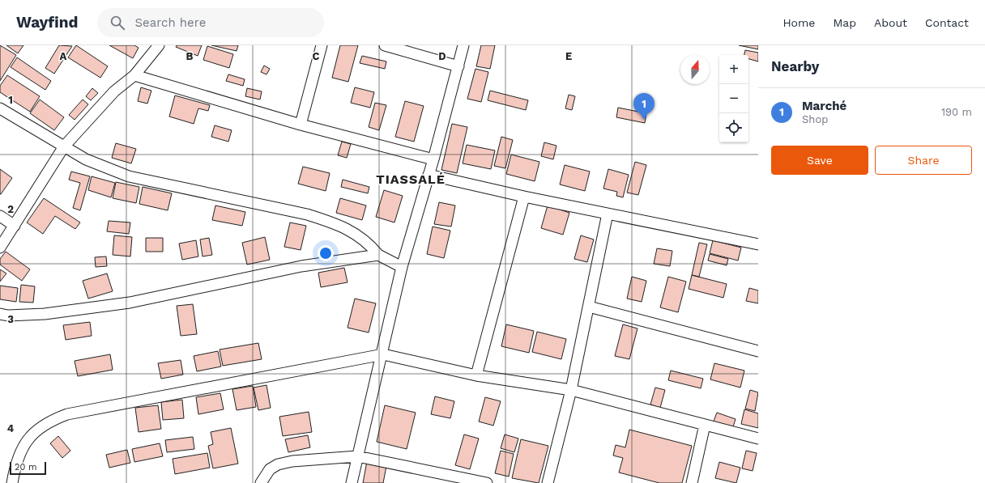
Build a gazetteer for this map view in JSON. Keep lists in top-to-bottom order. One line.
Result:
{"districts":["TIASSALÉ"],"scale_bar":"20 m","north":"top","page":{"header":"Wayfind","search":"Search here","nav":["Home","Map","About","Contact"],"heading":"Nearby","map_buttons":["+","−"],"list":[{"mark":"1","name":"Marché","note":"Shop","value":"190 m"}],"pins":"1","buttons":["Save","Share"],"scale":"20 m"},"grid":{"columns":["A","B","C","D","E"],"rows":["1","2","3","4"]}}
